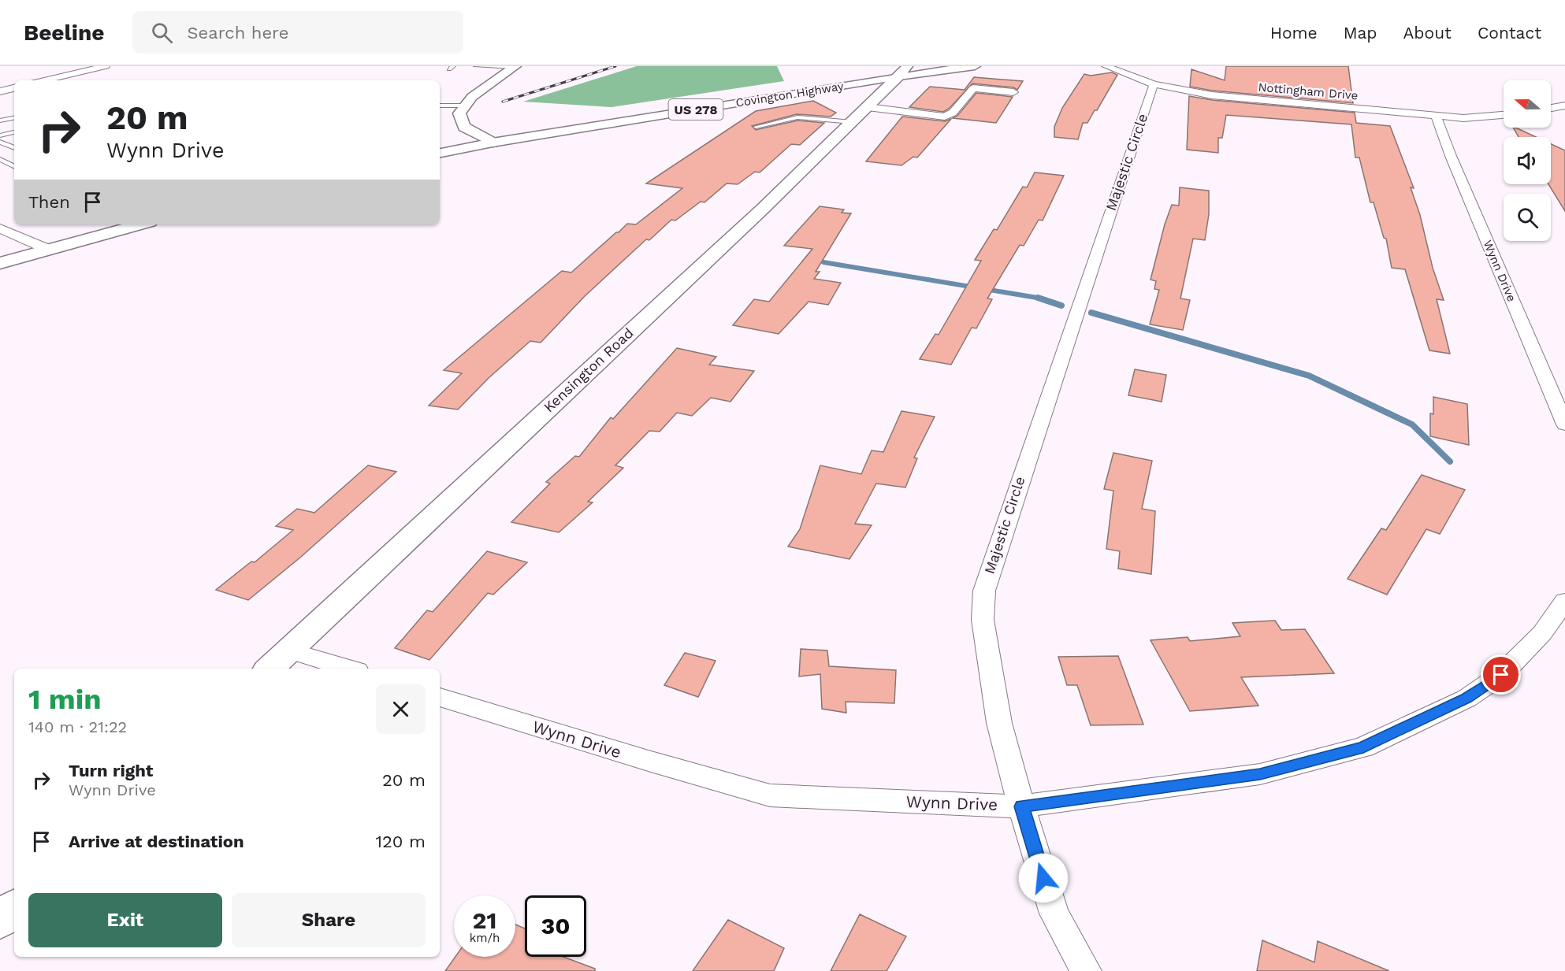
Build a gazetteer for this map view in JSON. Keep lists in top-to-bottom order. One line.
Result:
{"streets":{"main road":["Covington Highway","US 278","Kensington Road"],"street":["Nottingham Drive","Majestic Circle","Wynn Drive"]},"crossings":[["Nottingham Drive","Majestic Circle"],["Nottingham Drive","Wynn Drive"],["Covington Highway","Kensington Road"],["Majestic Circle","Wynn Drive"]],"north":"left","page":{"header":"Beeline","search":"Search here","nav":["Home","Map","About","Contact"],"turn":["20 m","Wynn Drive"],"then":"Then","heading":["1 min","140 m · 21:22"],"list":[{"name":"Turn right","note":"Wynn Drive","value":"20 m"},{"name":"Arrive at destination","value":"120 m"}],"buttons":["Exit","Share"],"speed":"21 km/h","limit":"30"}}
